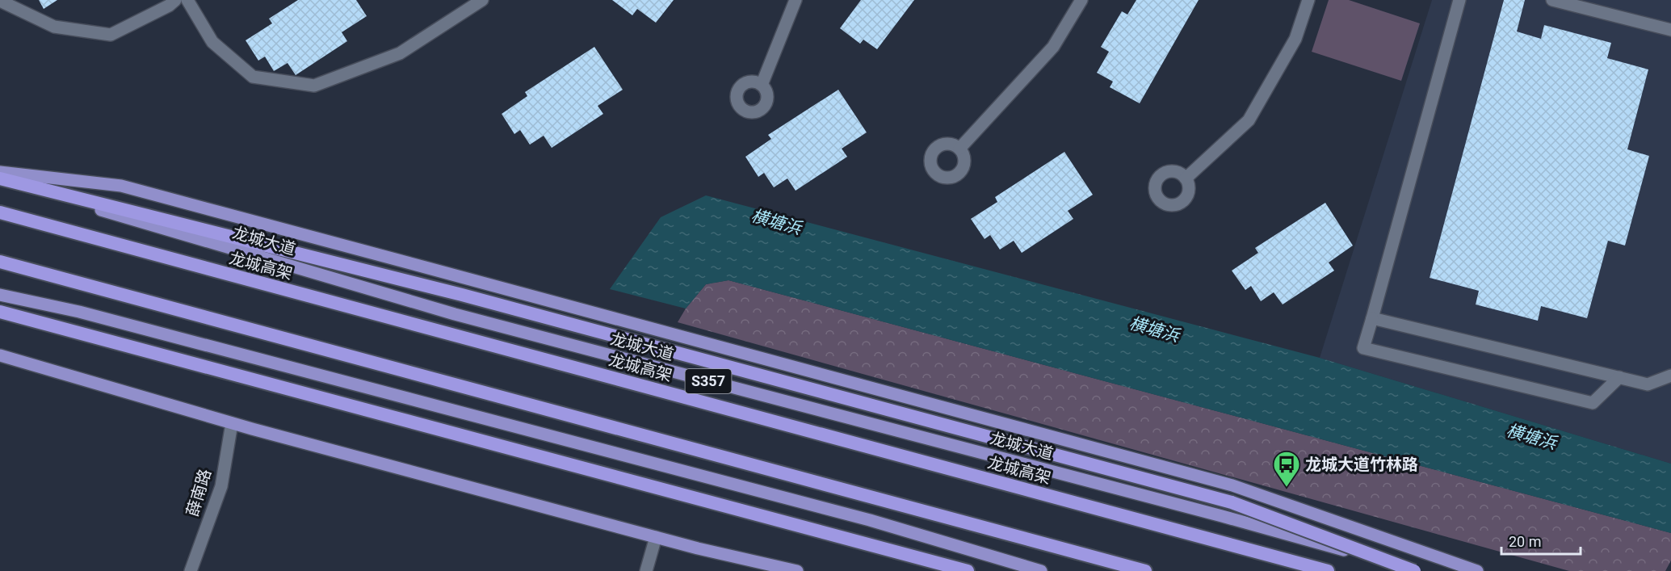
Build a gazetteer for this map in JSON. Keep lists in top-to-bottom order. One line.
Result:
{"streets":{"highway":["龙城高架"],"main road":["龙城大道","S357"],"street":["薛南路"]},"water":["横塘浜"],"places":{"bus stop":["龙城大道竹林路"]},"scale_bar":"20 m"}
